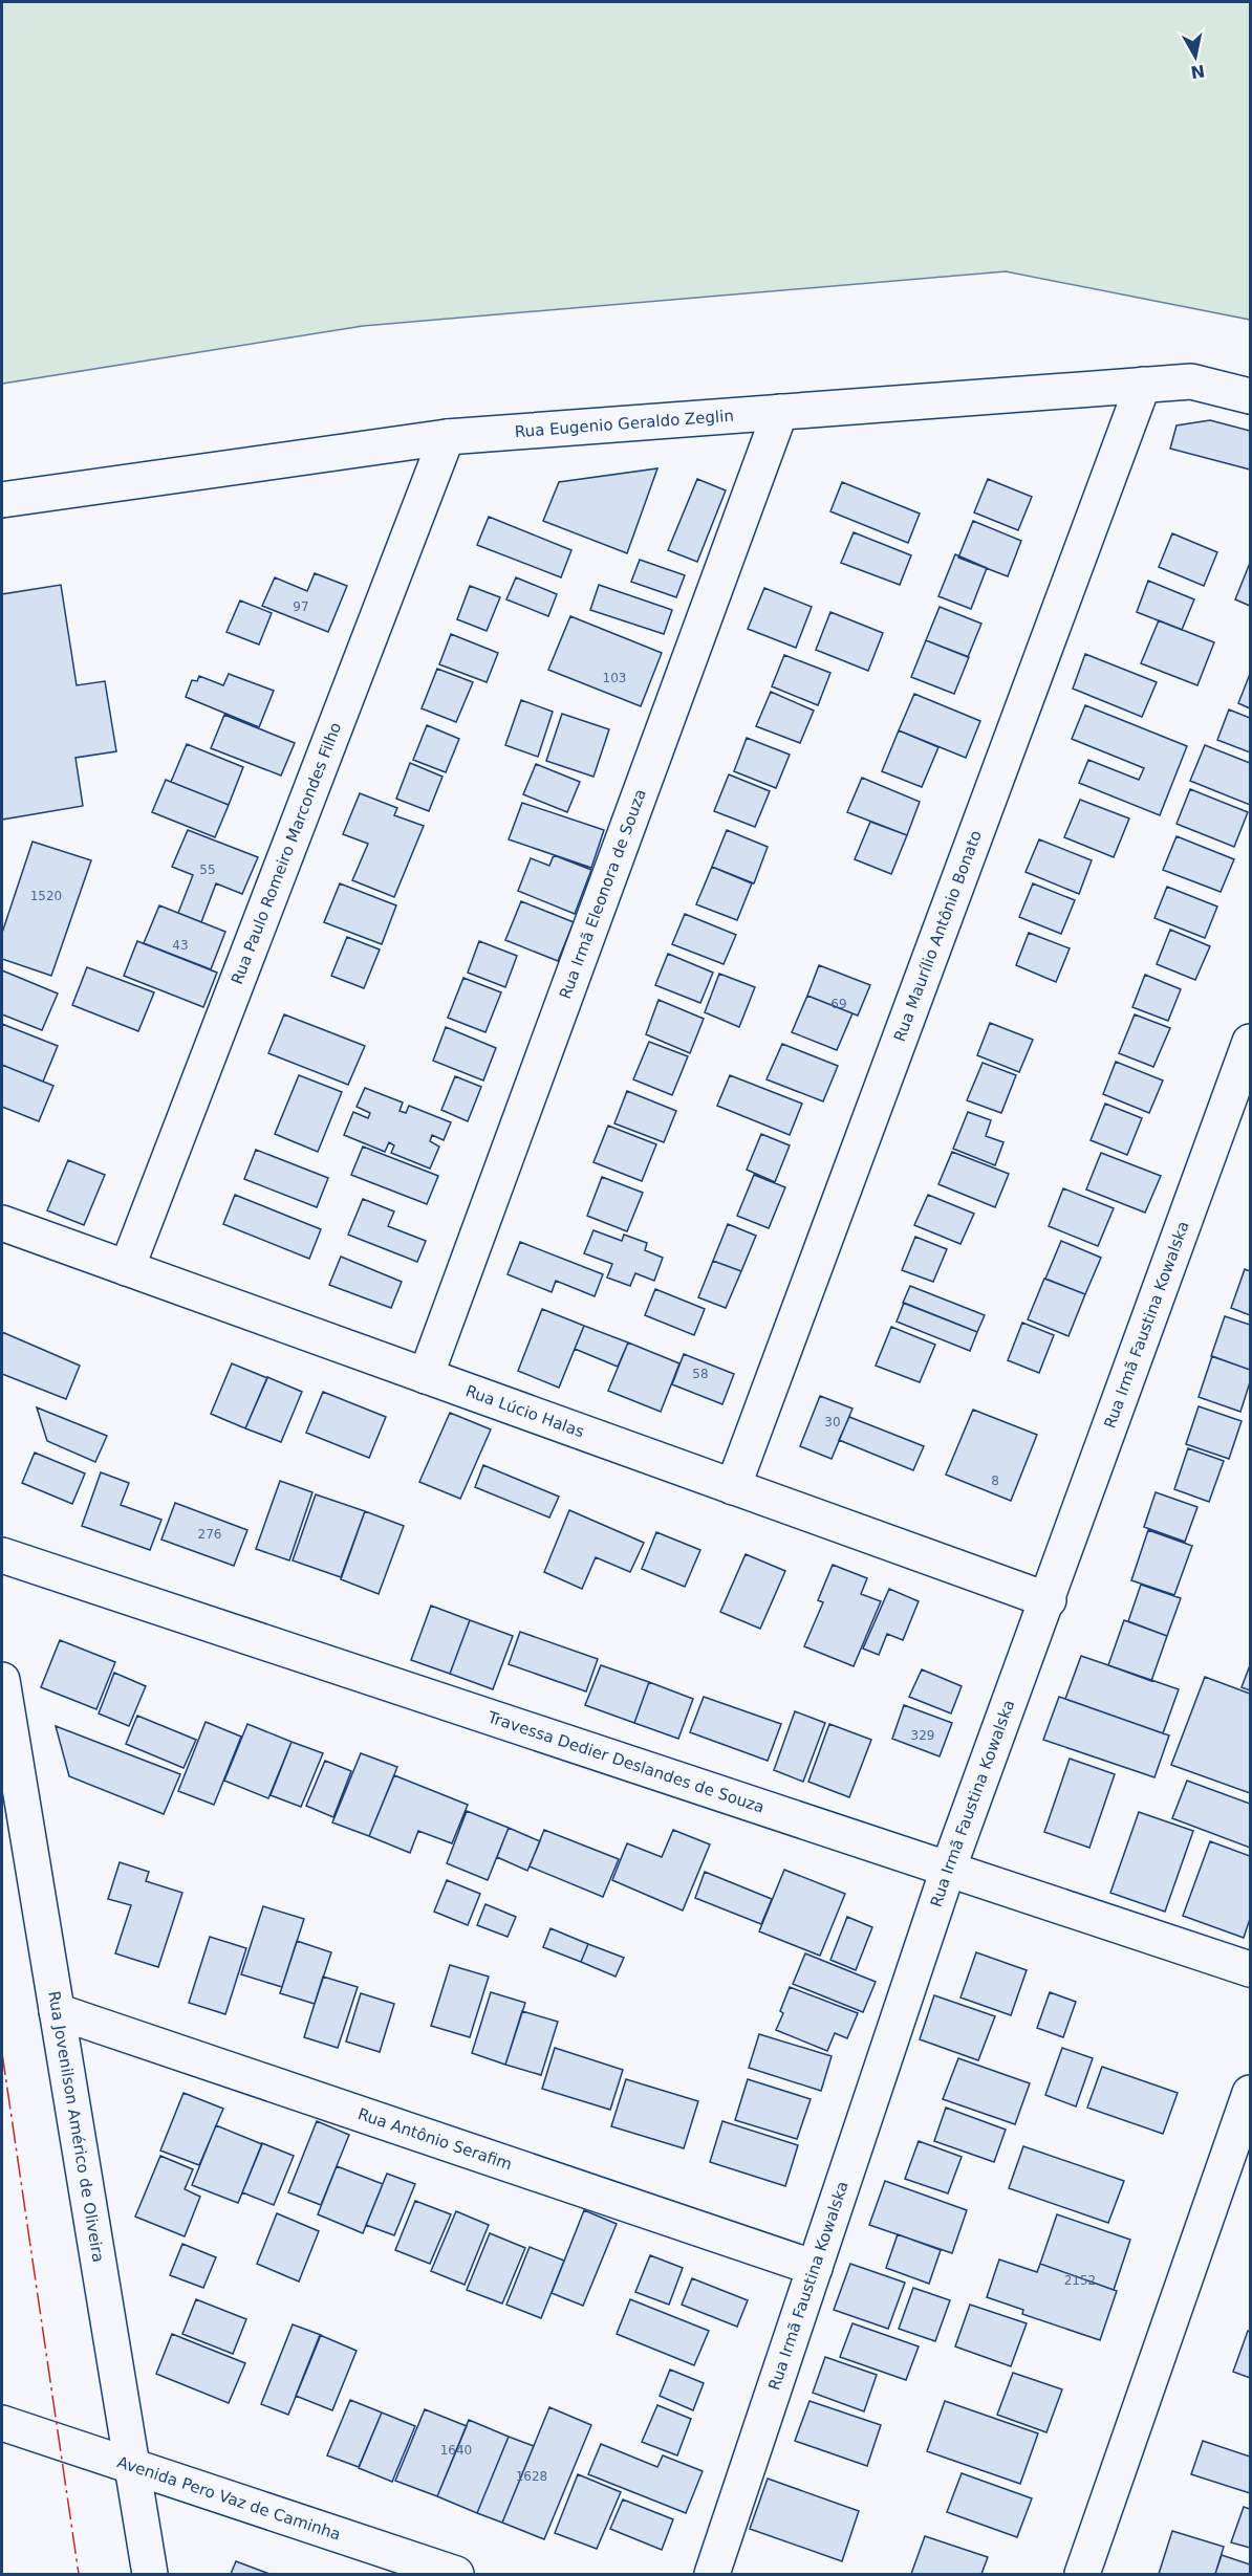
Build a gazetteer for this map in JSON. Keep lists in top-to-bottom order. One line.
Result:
{"streets":{"street":["Rua Eugenio Geraldo Zeglin","Rua Paulo Romeiro Marcondes Filho","Rua Irmã Eleonora de Souza","Rua Maurílio Antônio Bonato","Rua Irmã Faustina Kowalska","Rua Lúcio Halas","Travessa Dedier Deslandes de Souza","Rua Jovenilson Américo de Oliveira","Rua Antônio Serafim","Avenida Pero Vaz de Caminha"]},"crossings":[["Rua Eugenio Geraldo Zeglin","Rua Paulo Romeiro Marcondes Filho"],["Rua Eugenio Geraldo Zeglin","Rua Irmã Eleonora de Souza"],["Rua Eugenio Geraldo Zeglin","Rua Maurílio Antônio Bonato"],["Rua Paulo Romeiro Marcondes Filho","Rua Lúcio Halas"],["Rua Irmã Eleonora de Souza","Rua Lúcio Halas"],["Rua Maurílio Antônio Bonato","Rua Lúcio Halas"],["Rua Irmã Faustina Kowalska","Rua Lúcio Halas"],["Rua Irmã Faustina Kowalska","Travessa Dedier Deslandes de Souza"],["Rua Irmã Faustina Kowalska","Rua Antônio Serafim"],["Rua Jovenilson Américo de Oliveira","Rua Antônio Serafim"],["Rua Jovenilson Américo de Oliveira","Avenida Pero Vaz de Caminha"]],"house_numbers":["97","103","55","1520","43","69","58","30","8","276","329","2152","1640","1628"],"north":"bottom"}
